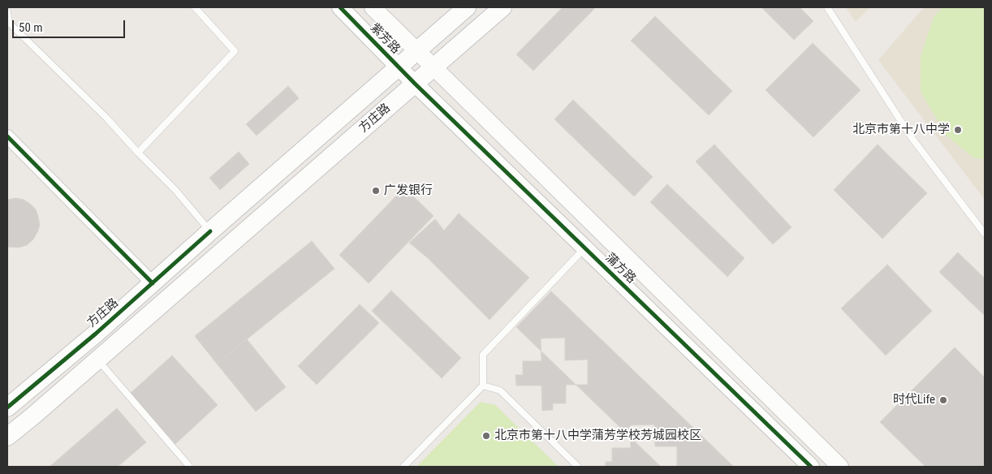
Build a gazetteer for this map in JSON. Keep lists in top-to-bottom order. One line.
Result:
{"streets":{"main road":["方庄路"],"street":["紫芳路","蒲方路"]},"crossings":[["紫芳路","方庄路"],["紫芳路","蒲方路"],["方庄路","蒲方路"]],"places":["北京市第十八中学","广发银行","时代Life","北京市第十八中学蒲芳学校芳城园校区"],"scale_bar":"50 m"}
